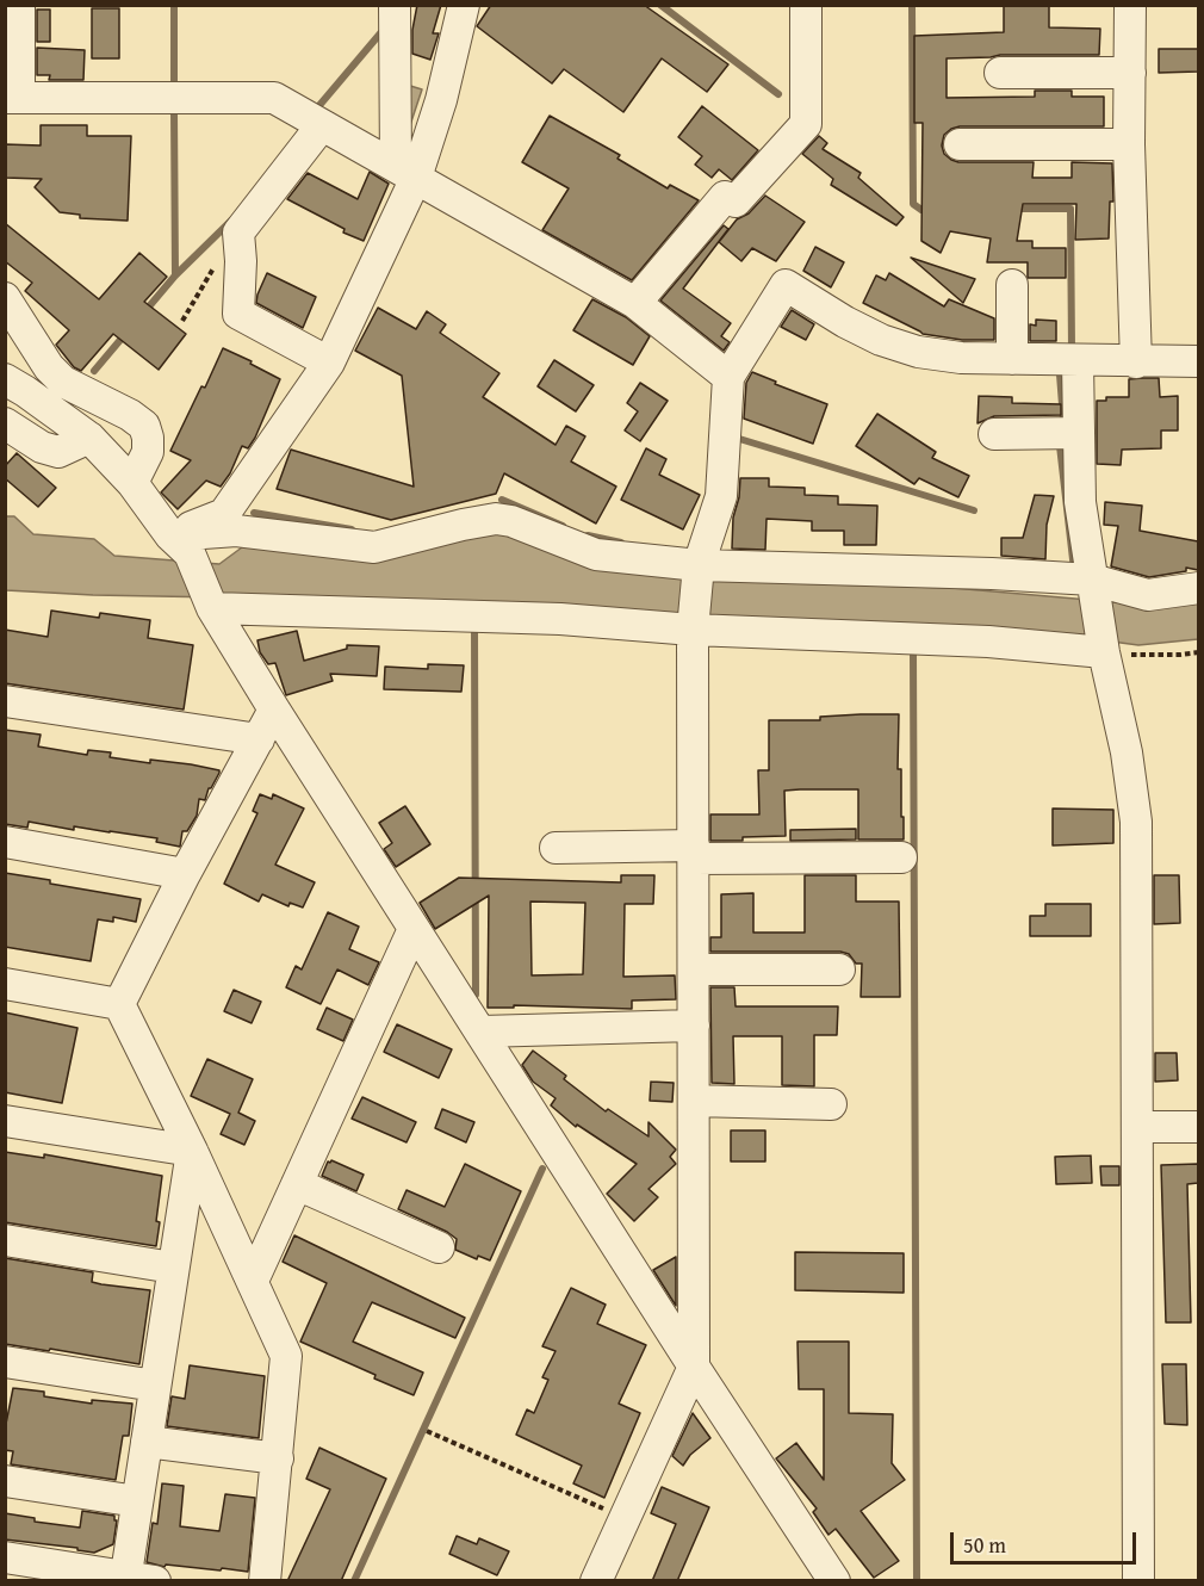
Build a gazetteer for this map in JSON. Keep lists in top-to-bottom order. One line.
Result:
{"scale_bar":"50 m"}
